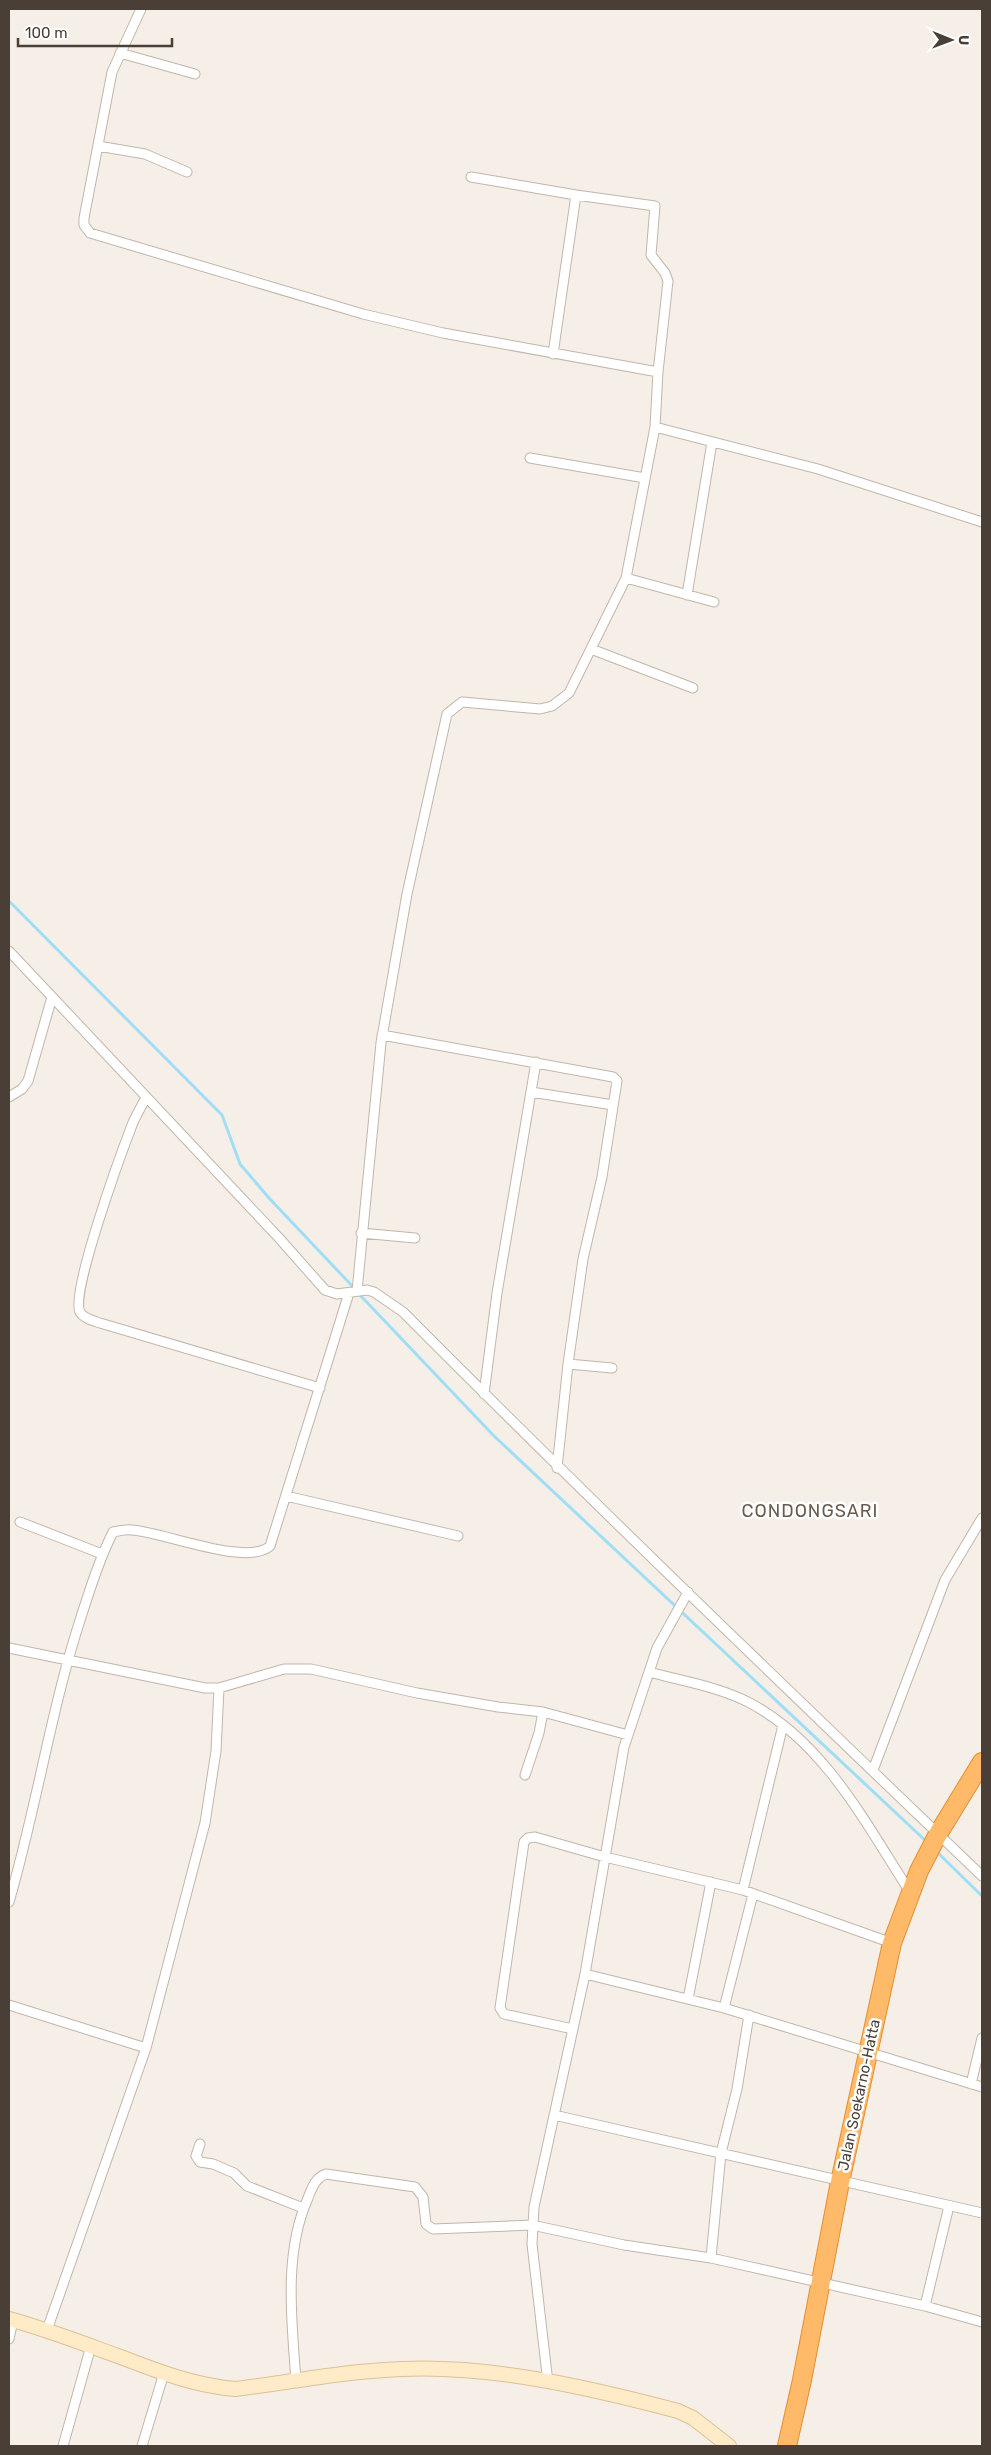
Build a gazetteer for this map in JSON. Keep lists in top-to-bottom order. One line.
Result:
{"streets":{"highway":["Jalan Soekarno-Hatta"]},"districts":["CONDONGSARI"],"scale_bar":"100 m","north":"right"}
